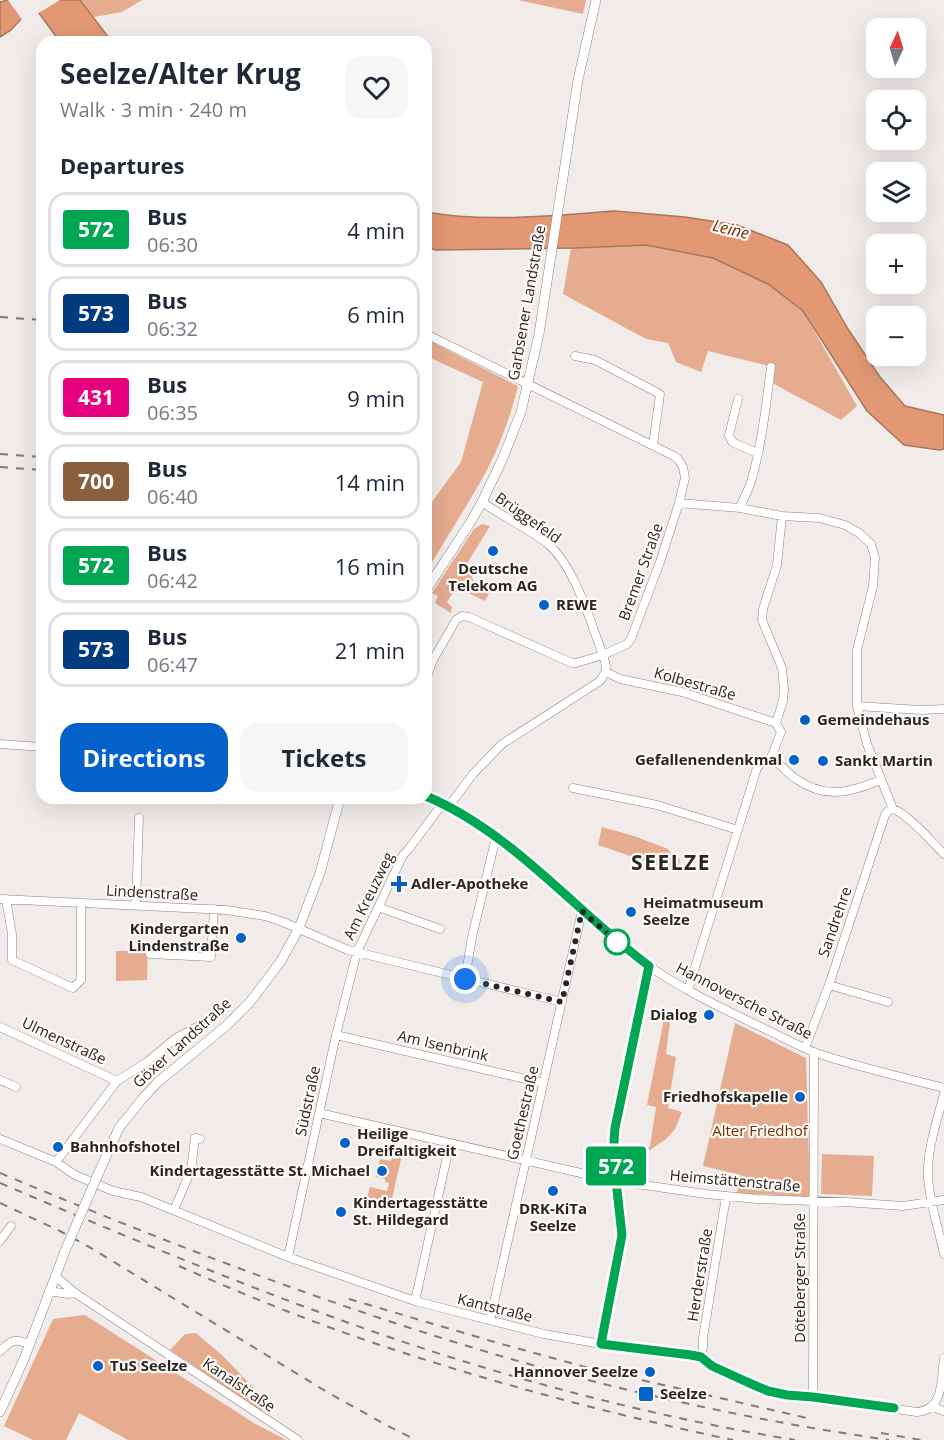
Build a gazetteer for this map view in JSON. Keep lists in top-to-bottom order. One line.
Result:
{"streets":{"main road":["Garbsener Landstraße","Göxer Landstraße"],"street":["Brüggefeld","Bremer Straße","Kolbestraße","Lindenstraße","Am Kreuzweg","Sandrehre","Hannoversche Straße","Ulmenstraße","Am Isenbrink","Südstraße","Goethestraße","Heimstättenstraße","Herderstraße","Döteberger Straße","Kantstraße","Kanalstraße"]},"crossings":[["Garbsener Landstraße","Brüggefeld"],["Garbsener Landstraße","Bremer Straße"],["Brüggefeld","Bremer Straße"],["Lindenstraße","Am Kreuzweg"],["Lindenstraße","Göxer Landstraße"],["Am Kreuzweg","Hannoversche Straße"],["Am Kreuzweg","Göxer Landstraße"],["Am Kreuzweg","Südstraße"],["Sandrehre","Hannoversche Straße"],["Hannoversche Straße","Goethestraße"],["Hannoversche Straße","Döteberger Straße"],["Göxer Landstraße","Kanalstraße"],["Am Isenbrink","Südstraße"],["Am Isenbrink","Goethestraße"],["Südstraße","Heimstättenstraße"],["Südstraße","Kantstraße"],["Goethestraße","Heimstättenstraße"],["Goethestraße","Kantstraße"],["Heimstättenstraße","Herderstraße"],["Heimstättenstraße","Döteberger Straße"],["Herderstraße","Kantstraße"],["Döteberger Straße","Kantstraße"]],"districts":["SEELZE"],"water":["Leine"],"parks":["Alter Friedhof"],"places":{"other":["Deutsche Telekom AG","REWE","Gemeindehaus","Gefallenendenkmal","Sankt Martin","Heimatmuseum Seelze","Kindergarten Lindenstraße","Dialog","Friedhofskapelle","Heilige Dreifaltigkeit","Bahnhofshotel","Kindertagesstätte St. Michael","DRK-KiTa Seelze","Kindertagesstätte St. Hildegard","TuS Seelze","Hannover Seelze"],"health":["Adler-Apotheke"],"transit":["Seelze"]},"lines":["bus line 572"],"north":"top","page":{"on_map":"572","map_buttons":["+","−"],"heading":[["Seelze/Alter Krug","Walk · 3 min · 240 m"],"Departures"],"list":[{"mark":"572","name":"Bus","note":"06:30","value":"4 min"},{"mark":"573","name":"Bus","note":"06:32","value":"6 min"},{"mark":"431","name":"Bus","note":"06:35","value":"9 min"},{"mark":"700","name":"Bus","note":"06:40","value":"14 min"},{"mark":"572","name":"Bus","note":"06:42","value":"16 min"},{"mark":"573","name":"Bus","note":"06:47","value":"21 min"}],"buttons":["Directions","Tickets"]}}
